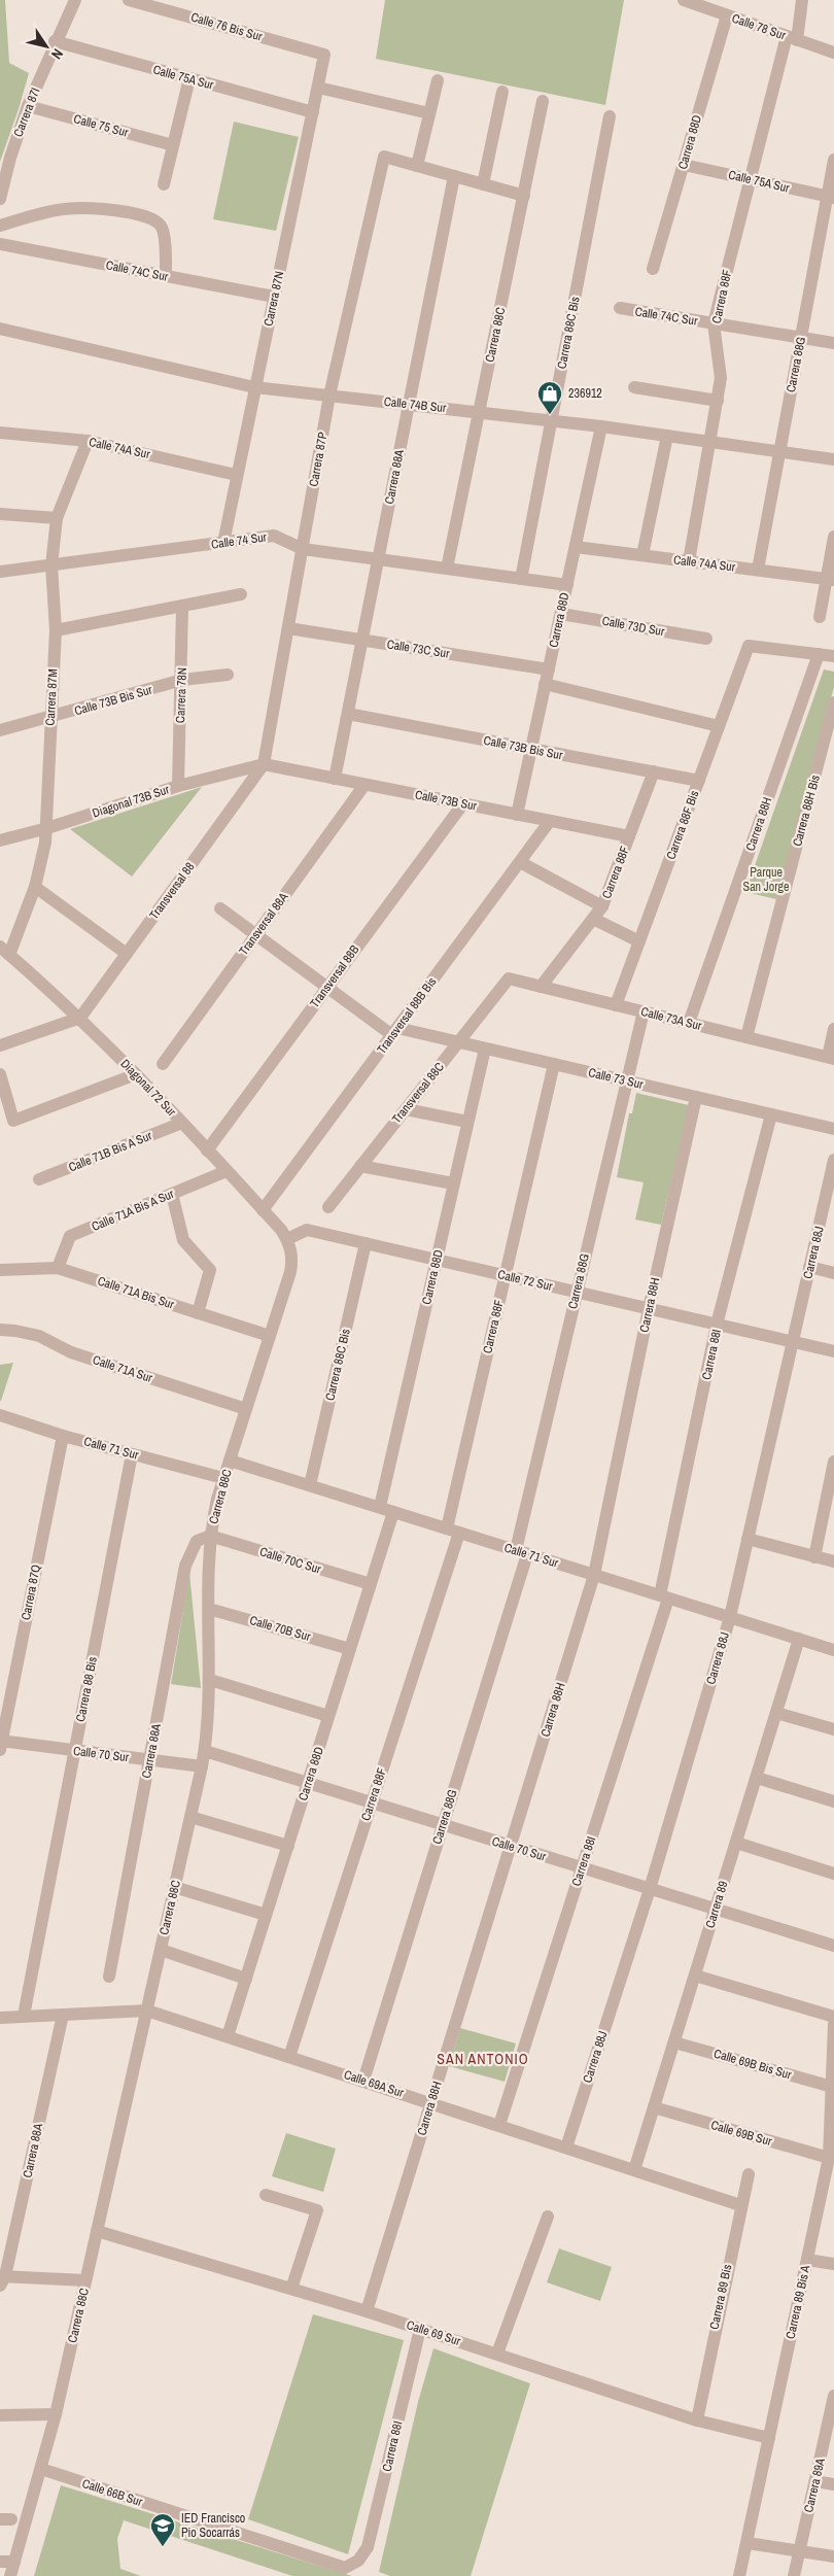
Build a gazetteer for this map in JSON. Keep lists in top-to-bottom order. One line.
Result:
{"streets":{"street":["Calle 76 Bis Sur","Calle 78 Sur","Calle 75A Sur","Carrera 87I","Calle 75 Sur","Carrera 88D","Calle 74C Sur","Carrera 88F","Carrera 87N","Carrera 88C Bis","Carrera 88C","Carrera 88G","Calle 74B Sur","Calle 74A Sur","Carrera 87P","Carrera 88A","Calle 74 Sur","Calle 73D Sur","Calle 73C Sur","Carrera 78N","Carrera 87M","Calle 73B Bis Sur","Calle 73B Sur","Diagonal 73B Sur","Carrera 88H Bis","Carrera 88H","Carrera 88F Bis","Transversal 88","Transversal 88A","Transversal 88B","Transversal 88B Bis","Calle 73A Sur","Calle 73 Sur","Diagonal 72 Sur","Transversal 88C","Calle 71B Bis A Sur","Calle 71A Bis A Sur","Carrera 88J","Calle 72 Sur","Calle 71A Bis Sur","Carrera 88I","Calle 71A Sur","Calle 71 Sur","Calle 70C Sur","Carrera 87Q","Calle 70B Sur","Carrera 88 Bis","Calle 70 Sur","Carrera 89","Calle 69B Bis Sur","Calle 69A Sur","Calle 69B Sur","Carrera 89 Bis","Carrera 89 Bis A","Calle 69 Sur","Carrera 89A","Calle 66B Sur"]},"crossings":[["Calle 76 Bis Sur","Carrera 87N"],["Calle 78 Sur","Carrera 88D"],["Calle 78 Sur","Carrera 88F"],["Calle 75A Sur","Carrera 87I"],["Calle 75A Sur","Carrera 88D"],["Calle 75A Sur","Carrera 88F"],["Calle 75A Sur","Carrera 87N"],["Calle 75A Sur","Carrera 88G"],["Carrera 87I","Calle 75 Sur"],["Carrera 88D","Calle 74B Sur"],["Carrera 88D","Calle 74A Sur"],["Carrera 88D","Calle 74 Sur"],["Carrera 88D","Calle 73D Sur"],["Carrera 88D","Calle 73C Sur"],["Carrera 88D","Calle 73B Bis Sur"],["Carrera 88D","Calle 73B Sur"],["Carrera 88D","Calle 73 Sur"],["Carrera 88D","Calle 72 Sur"],["Carrera 88D","Calle 71 Sur"],["Carrera 88D","Calle 70C Sur"],["Carrera 88D","Calle 70B Sur"],["Carrera 88D","Calle 70 Sur"],["Carrera 88D","Calle 69A Sur"],["Calle 74C Sur","Carrera 88F"],["Calle 74C Sur","Carrera 87N"],["Calle 74C Sur","Carrera 88G"],["Carrera 88F","Calle 74B Sur"],["Carrera 88F","Calle 74A Sur"],["Carrera 88F","Calle 73B Bis Sur"],["Carrera 88F","Calle 73B Sur"],["Carrera 88F","Calle 73A Sur"],["Carrera 88F","Calle 73 Sur"],["Carrera 88F","Calle 72 Sur"],["Carrera 88F","Calle 71 Sur"],["Carrera 88F","Calle 70 Sur"],["Carrera 88F","Calle 69A Sur"],["Carrera 87N","Calle 74B Sur"],["Carrera 87N","Calle 74A Sur"],["Carrera 87N","Calle 74 Sur"],["Carrera 88C Bis","Calle 74B Sur"],["Carrera 88C Bis","Calle 74 Sur"],["Carrera 88C Bis","Calle 72 Sur"],["Carrera 88C Bis","Calle 71 Sur"],["Carrera 88C","Calle 74B Sur"],["Carrera 88C","Carrera 88A"],["Carrera 88C","Calle 74 Sur"],["Carrera 88C","Diagonal 72 Sur"],["Carrera 88C","Calle 72 Sur"],["Carrera 88C","Calle 71A Bis Sur"],["Carrera 88C","Calle 71A Sur"],["Carrera 88C","Calle 71 Sur"],["Carrera 88C","Calle 70C Sur"],["Carrera 88C","Calle 70B Sur"],["Carrera 88C","Calle 70 Sur"],["Carrera 88C","Calle 69A Sur"],["Carrera 88C","Calle 69 Sur"],["Carrera 88C","Calle 66B Sur"],["Carrera 88G","Calle 74B Sur"],["Carrera 88G","Calle 74A Sur"],["Carrera 88G","Calle 73A Sur"],["Carrera 88G","Calle 73 Sur"],["Carrera 88G","Calle 72 Sur"],["Carrera 88G","Calle 71 Sur"],["Carrera 88G","Calle 70 Sur"],["Carrera 88G","Calle 69A Sur"],["Calle 74B Sur","Carrera 87P"],["Calle 74B Sur","Carrera 88A"],["Calle 74A Sur","Carrera 87M"],["Carrera 87P","Calle 74 Sur"],["Carrera 87P","Calle 73C Sur"],["Carrera 87P","Calle 73B Sur"],["Carrera 87P","Diagonal 73B Sur"],["Carrera 87P","Transversal 88"],["Carrera 88A","Calle 74 Sur"],["Carrera 88A","Calle 73C Sur"],["Carrera 88A","Calle 73B Bis Sur"],["Carrera 88A","Calle 73B Sur"],["Carrera 88A","Calle 70C Sur"],["Carrera 88A","Calle 70 Sur"],["Carrera 88A","Calle 69A Sur"],["Calle 74 Sur","Carrera 87M"],["Carrera 78N","Calle 73B Bis Sur"],["Carrera 78N","Diagonal 73B Sur"],["Carrera 87M","Calle 73B Bis Sur"],["Carrera 87M","Diagonal 73B Sur"],["Carrera 87M","Diagonal 72 Sur"],["Calle 73B Bis Sur","Carrera 88F Bis"],["Calle 73B Sur","Diagonal 73B Sur"],["Calle 73B Sur","Transversal 88"],["Calle 73B Sur","Transversal 88A"],["Calle 73B Sur","Transversal 88B"],["Calle 73B Sur","Transversal 88B Bis"],["Diagonal 73B Sur","Transversal 88"],["Carrera 88H Bis","Calle 73A Sur"],["Carrera 88H","Carrera 88F Bis"],["Carrera 88H","Calle 73A Sur"],["Carrera 88H","Calle 73 Sur"],["Carrera 88H","Calle 72 Sur"],["Carrera 88H","Calle 71 Sur"],["Carrera 88H","Calle 70 Sur"],["Carrera 88H","Calle 69A Sur"],["Carrera 88H","Calle 69 Sur"],["Carrera 88F Bis","Calle 73A Sur"],["Transversal 88","Diagonal 72 Sur"],["Transversal 88A","Calle 73 Sur"],["Transversal 88B","Calle 73 Sur"],["Transversal 88B","Diagonal 72 Sur"],["Transversal 88B Bis","Calle 73 Sur"],["Transversal 88B Bis","Diagonal 72 Sur"],["Calle 73A Sur","Transversal 88C"],["Calle 73 Sur","Transversal 88C"],["Calle 73 Sur","Carrera 88I"],["Diagonal 72 Sur","Calle 71B Bis A Sur"],["Diagonal 72 Sur","Calle 71A Bis A Sur"],["Diagonal 72 Sur","Calle 72 Sur"],["Calle 71A Bis A Sur","Calle 71A Bis Sur"],["Carrera 88J","Calle 72 Sur"],["Carrera 88J","Calle 71 Sur"],["Carrera 88J","Calle 70 Sur"],["Carrera 88J","Calle 69A Sur"],["Calle 72 Sur","Carrera 88I"],["Carrera 88I","Calle 71 Sur"],["Carrera 88I","Calle 70 Sur"],["Carrera 88I","Calle 69A Sur"],["Carrera 88I","Calle 69 Sur"],["Carrera 88I","Calle 66B Sur"],["Calle 71 Sur","Carrera 87Q"],["Calle 71 Sur","Carrera 88 Bis"],["Calle 71 Sur","Carrera 89"],["Carrera 87Q","Calle 70 Sur"],["Carrera 88 Bis","Calle 70 Sur"],["Carrera 88 Bis","Calle 69A Sur"],["Calle 70 Sur","Carrera 89"],["Carrera 89","Calle 69B Bis Sur"],["Carrera 89","Calle 69A Sur"],["Carrera 89","Calle 69B Sur"],["Calle 69B Bis Sur","Carrera 89 Bis A"],["Calle 69A Sur","Carrera 89 Bis"],["Calle 69B Sur","Carrera 89 Bis A"],["Carrera 89 Bis","Calle 69 Sur"],["Carrera 89 Bis A","Calle 69 Sur"]],"districts":["SAN ANTONIO"],"parks":["Parque San Jorge"],"places":{"shop":["236912"],"school or university":["IED Francisco Pio Socarrás"]},"north":"bottom right"}
